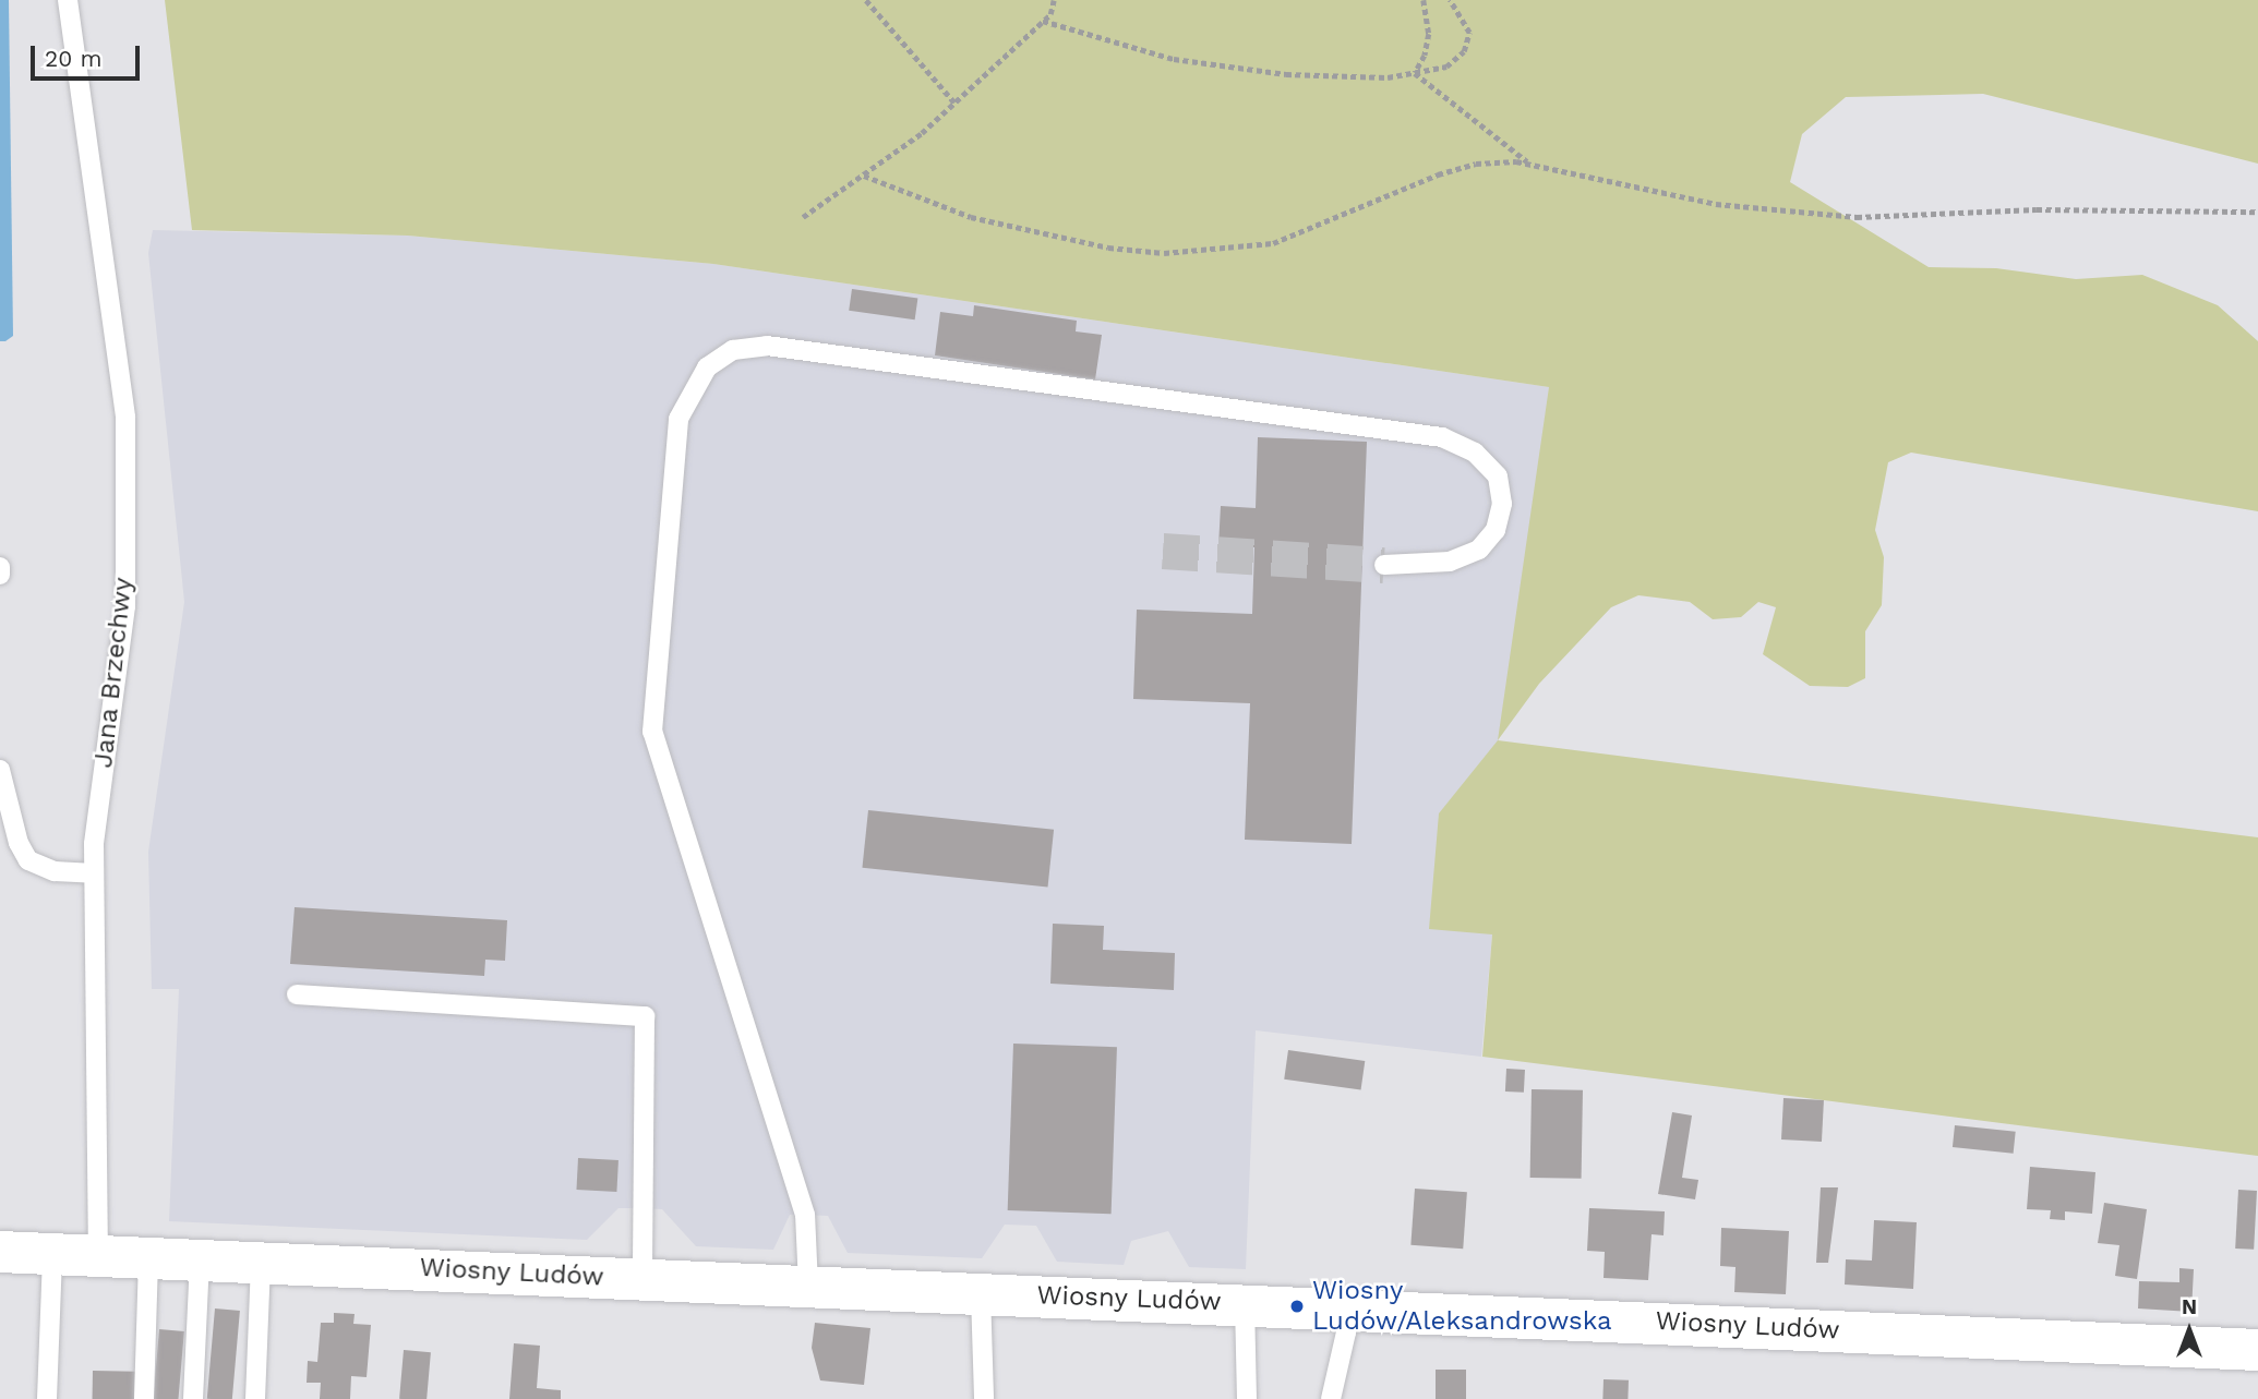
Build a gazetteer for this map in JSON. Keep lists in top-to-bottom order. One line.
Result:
{"streets":{"street":["Wiosny Ludów"],"lane":["Jana Brzechwy"]},"crossings":[["Jana Brzechwy","Wiosny Ludów"]],"places":["Wiosny Ludów/Aleksandrowska"],"scale_bar":"20 m","north":"top"}
